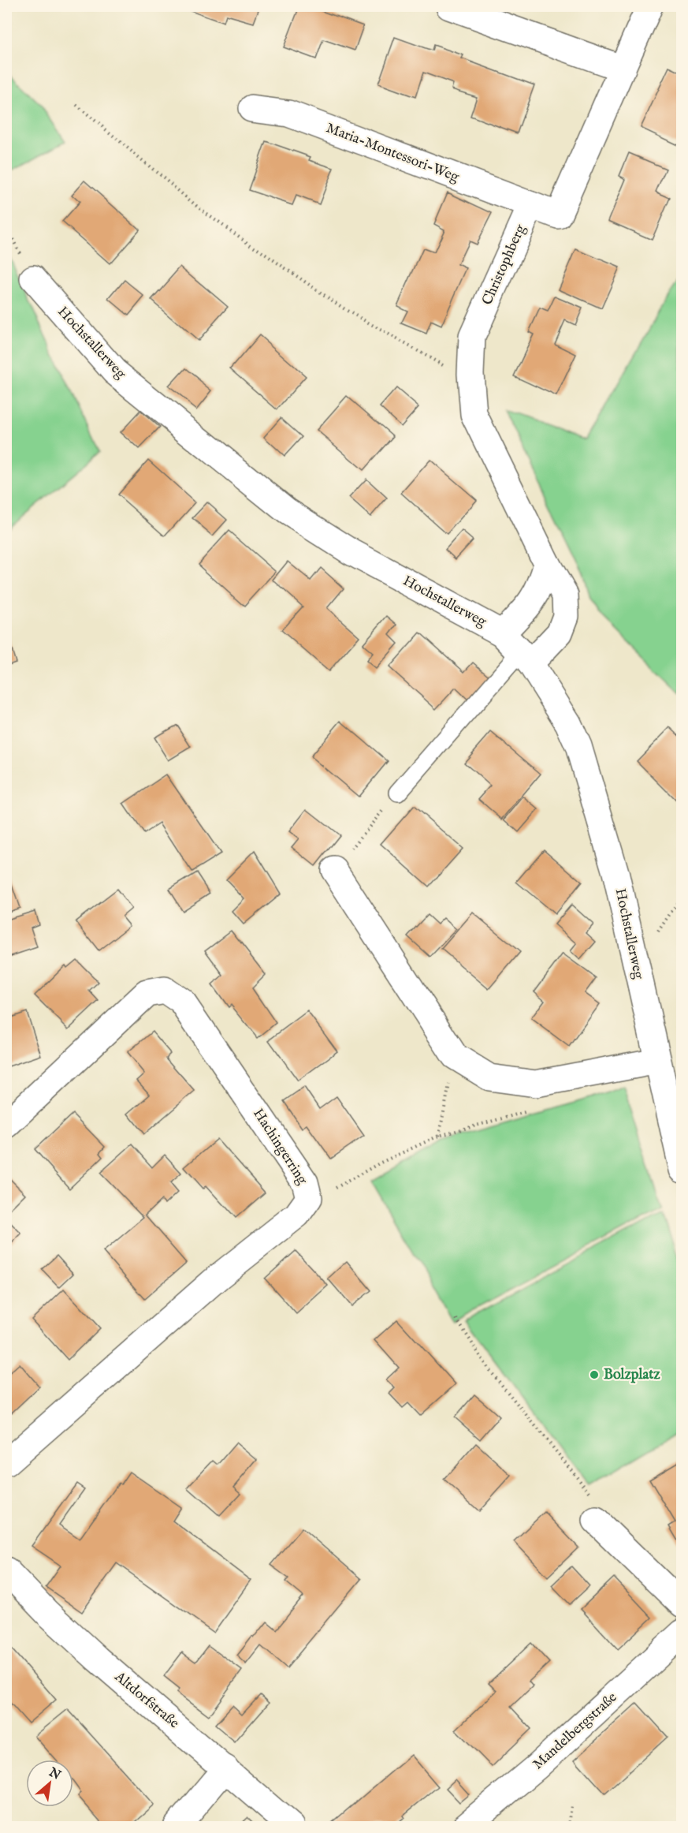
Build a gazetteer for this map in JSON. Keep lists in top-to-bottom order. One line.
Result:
{"streets":{"street":["Maria-Montessori-Weg","Christophberg","Hochstallerweg","Hachingerring","Altdorfstraße","Mandelbergstraße"]},"crossings":[["Maria-Montessori-Weg","Christophberg"],["Christophberg","Hochstallerweg"]],"places":["Bolzplatz"],"north":"top right"}
